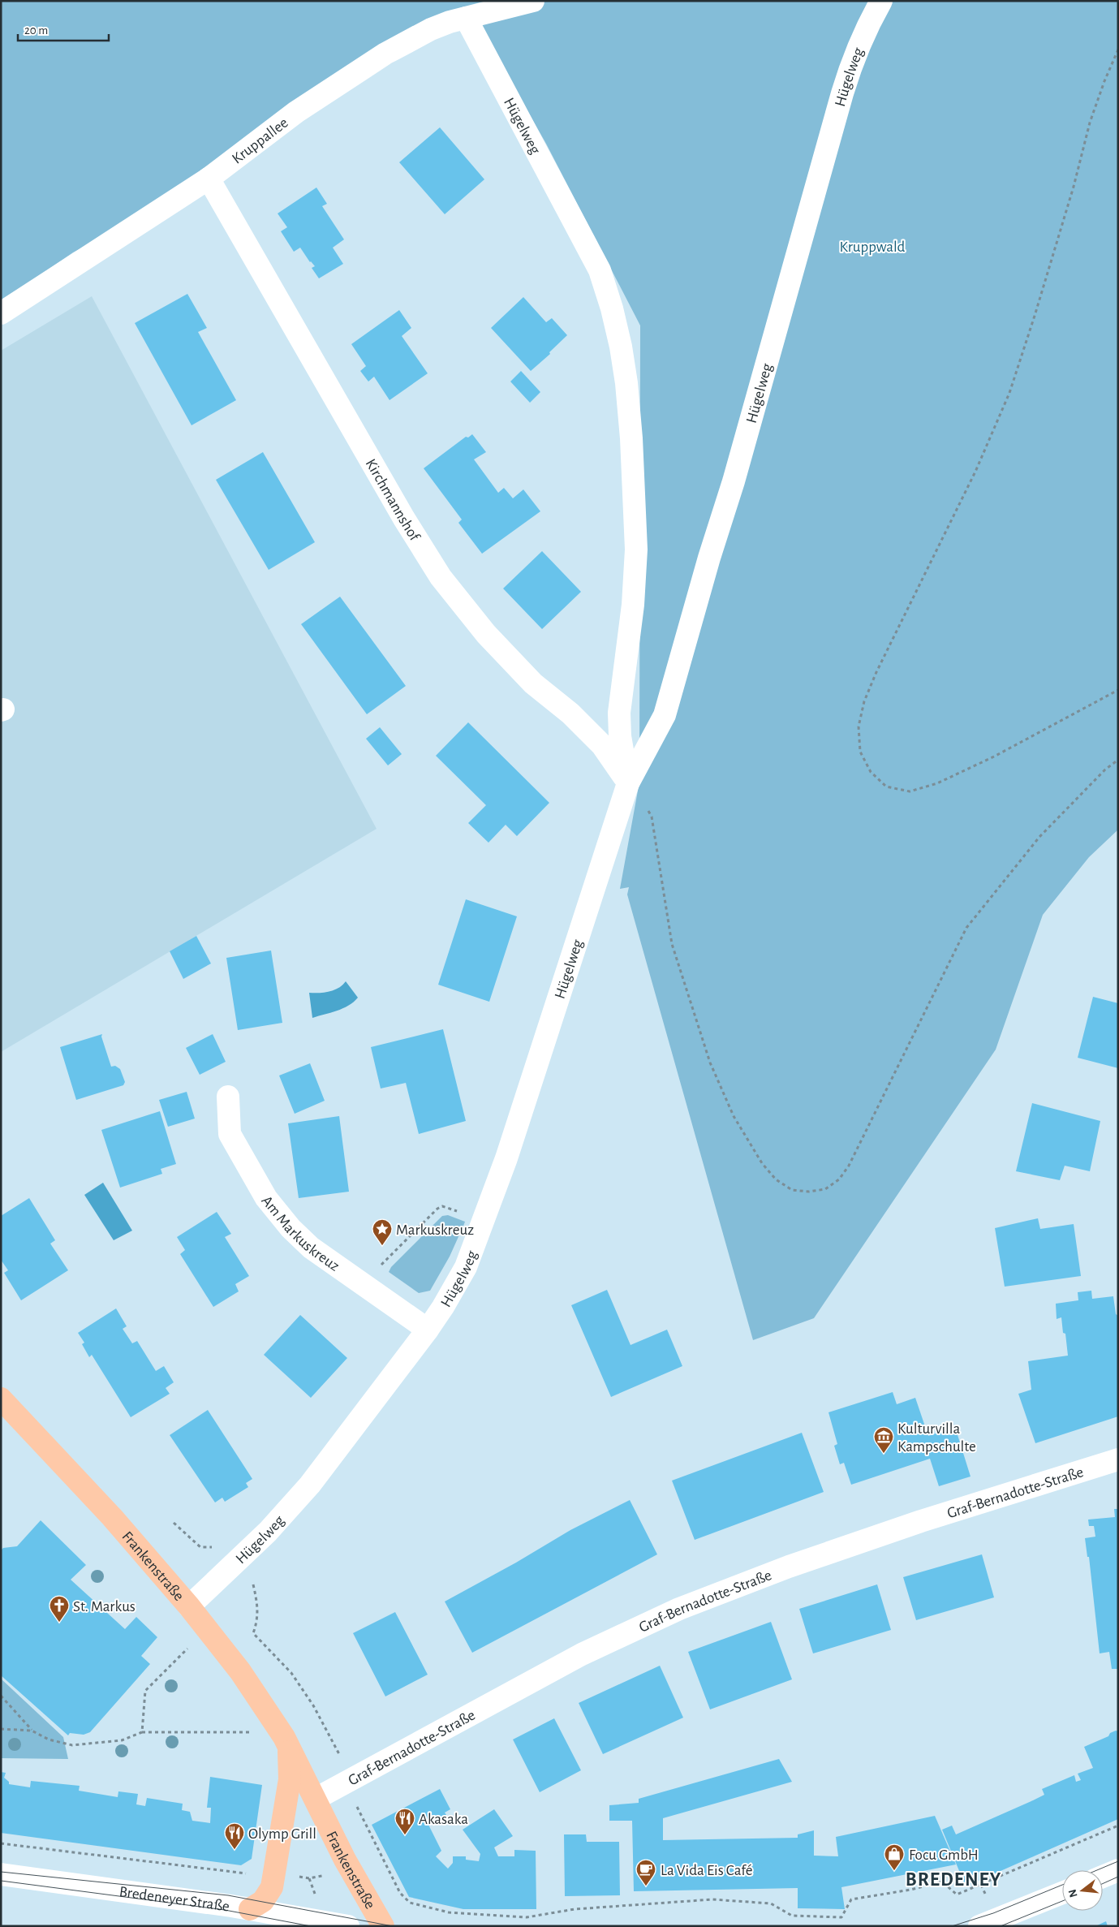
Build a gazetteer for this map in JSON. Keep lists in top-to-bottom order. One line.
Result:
{"streets":{"main road":["Frankenstraße"],"street":["Hügelweg","Kruppallee","Kirchmannshof","Am Markuskreuz","Graf-Bernadotte-Straße","Bredeneyer Straße"]},"crossings":[["Hügelweg","Kruppallee"],["Hügelweg","Kirchmannshof"],["Hügelweg","Am Markuskreuz"],["Hügelweg","Frankenstraße"],["Kruppallee","Kirchmannshof"],["Graf-Bernadotte-Straße","Frankenstraße"]],"districts":["BREDENEY"],"parks":["Kruppwald"],"places":{"place":["Markuskreuz"],"museum":["Kulturvilla Kampschulte"],"church":["St. Markus"],"restaurant":["Akasaka","Olymp Grill"],"shop":["Focu GmbH"],"cafe":["La Vida Eis Café"]},"scale_bar":"20 m","north":"left"}
